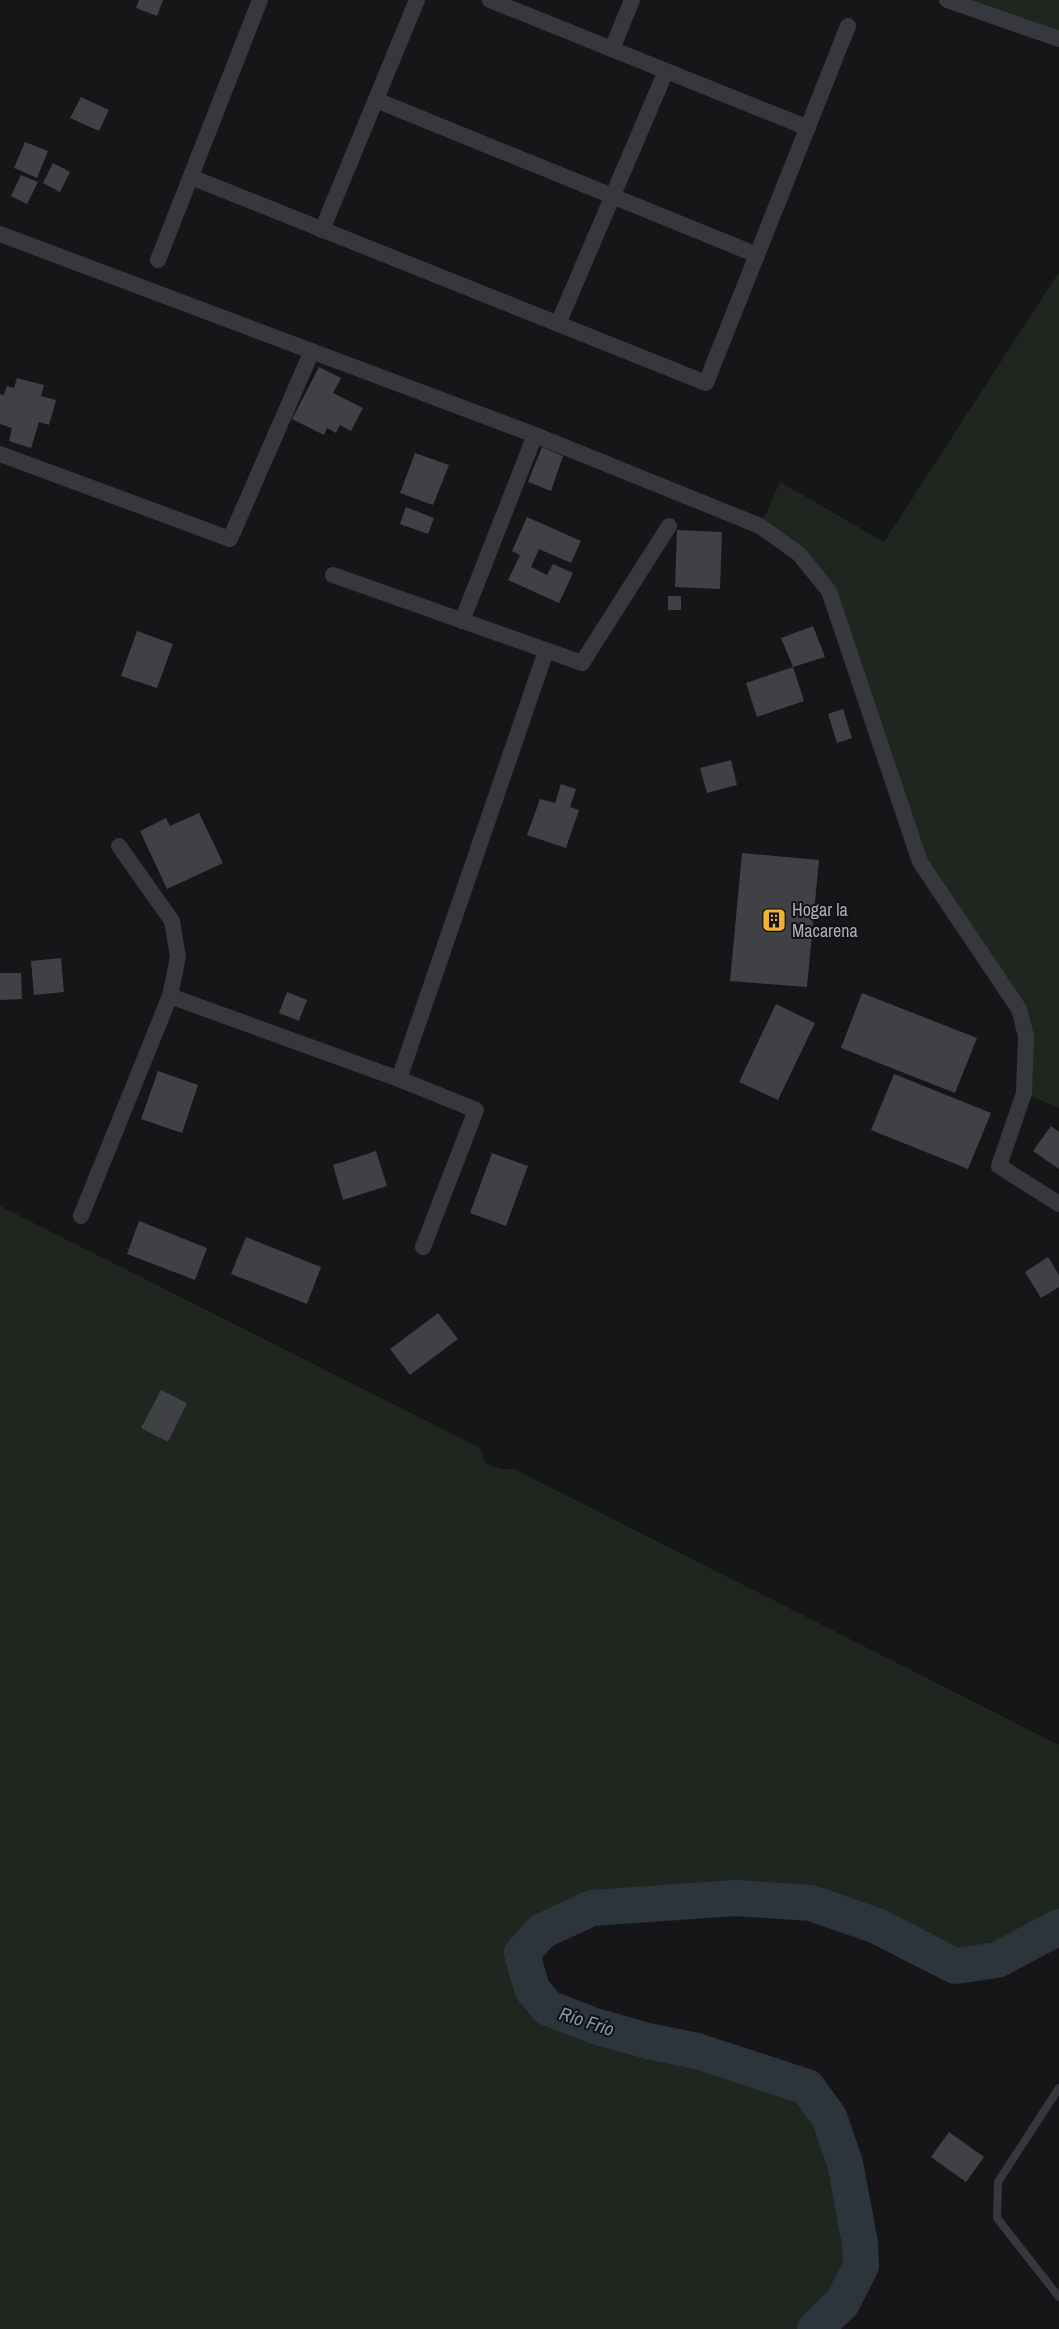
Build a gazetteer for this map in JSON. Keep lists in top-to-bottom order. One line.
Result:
{"water":["Río Frío"],"places":{"building":["Hogar la Macarena"]}}
